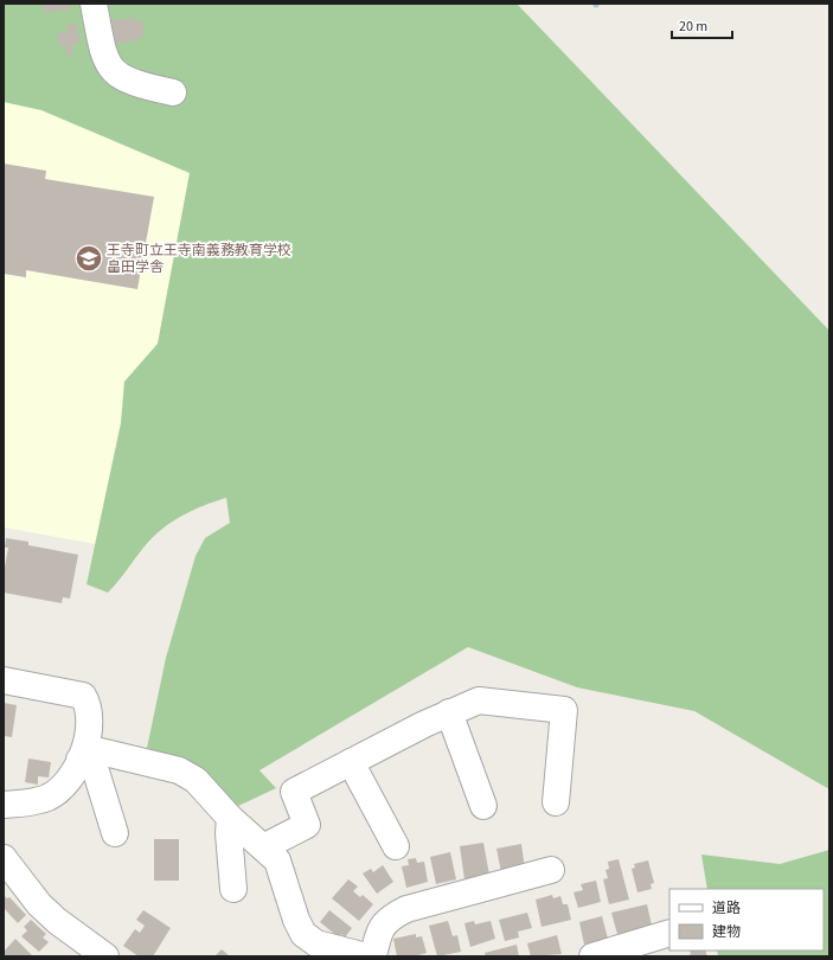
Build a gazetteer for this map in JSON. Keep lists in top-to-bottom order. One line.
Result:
{"places":{"school or university":["王寺町立王寺南義務教育学校 畠田学舎"]},"legend":["道路","建物"],"scale_bar":"20 m"}
